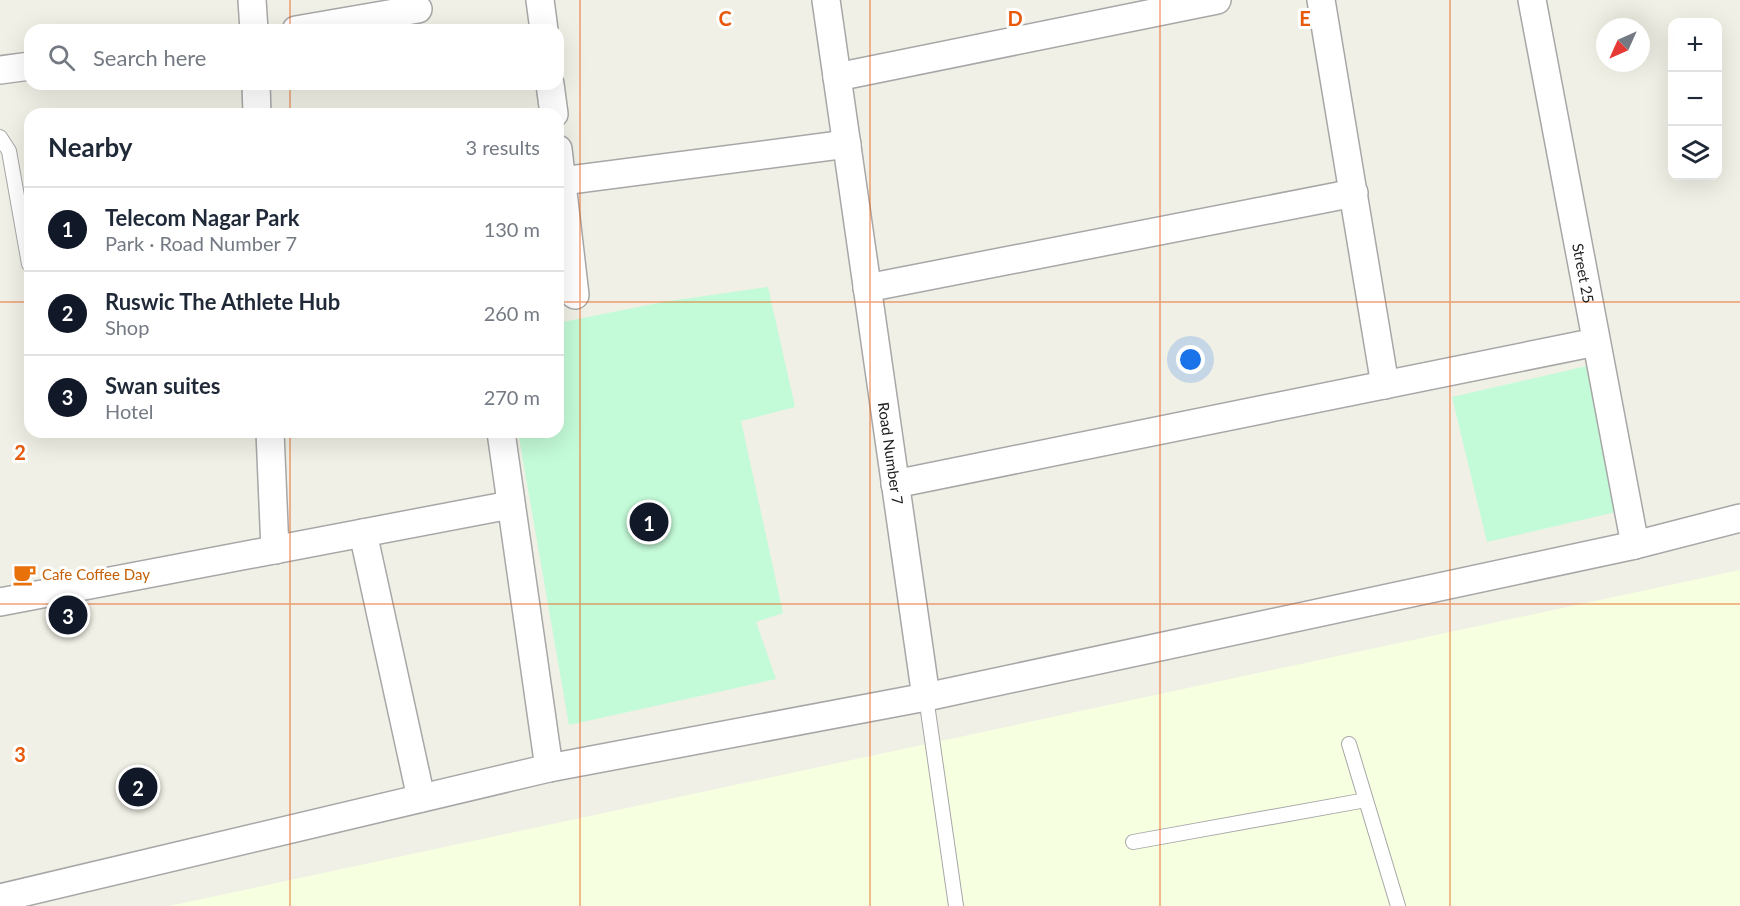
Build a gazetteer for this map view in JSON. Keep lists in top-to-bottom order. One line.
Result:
{"streets":{"street":["Street 25","Road Number 7"]},"places":{"cafe":["Cafe Coffee Day"]},"north":"bottom left","page":{"map_buttons":["+","−"],"search":"Search here","heading":["Nearby","3 results"],"list":[{"mark":"1","name":"Telecom Nagar Park","note":"Park · Road Number 7","value":"130 m"},{"mark":"2","name":"Ruswic The Athlete Hub","note":"Shop","value":"260 m"},{"mark":"3","name":"Swan suites","note":"Hotel","value":"270 m"}],"pins":["1","3","2"]},"grid":{"columns":["C","D","E"],"rows":["2","3"]}}
